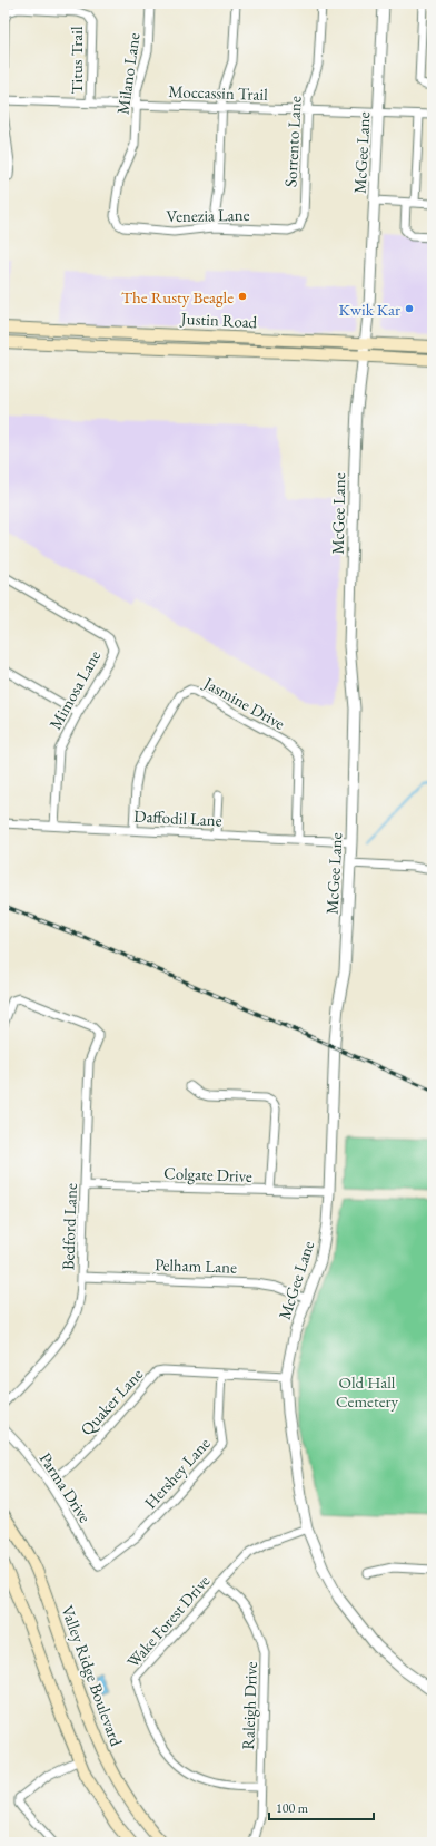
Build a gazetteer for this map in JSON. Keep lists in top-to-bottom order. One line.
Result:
{"streets":{"main road":["Justin Road","Valley Ridge Boulevard"],"street":["Titus Trail","Milano Lane","Moccassin Trail","Sorrento Lane","McGee Lane","Venezia Lane","Mimosa Lane","Jasmine Drive","Daffodil Lane","Colgate Drive","Bedford Lane","Pelham Lane","Quaker Lane","Hershey Lane","Parma Drive","Wake Forest Drive","Raleigh Drive"]},"crossings":[["Titus Trail","Moccassin Trail"],["Milano Lane","Moccassin Trail"],["Milano Lane","Venezia Lane"],["Moccassin Trail","Sorrento Lane"],["Moccassin Trail","McGee Lane"],["Sorrento Lane","Venezia Lane"],["McGee Lane","Justin Road"],["McGee Lane","Daffodil Lane"],["McGee Lane","Colgate Drive"],["McGee Lane","Pelham Lane"],["McGee Lane","Quaker Lane"],["McGee Lane","Wake Forest Drive"],["Mimosa Lane","Daffodil Lane"],["Jasmine Drive","Daffodil Lane"],["Colgate Drive","Bedford Lane"],["Bedford Lane","Pelham Lane"],["Quaker Lane","Hershey Lane"],["Quaker Lane","Parma Drive"],["Hershey Lane","Parma Drive"],["Wake Forest Drive","Raleigh Drive"]],"parks":["Old Hall Cemetery"],"places":["The Rusty Beagle","Kwik Kar"],"scale_bar":"100 m"}
